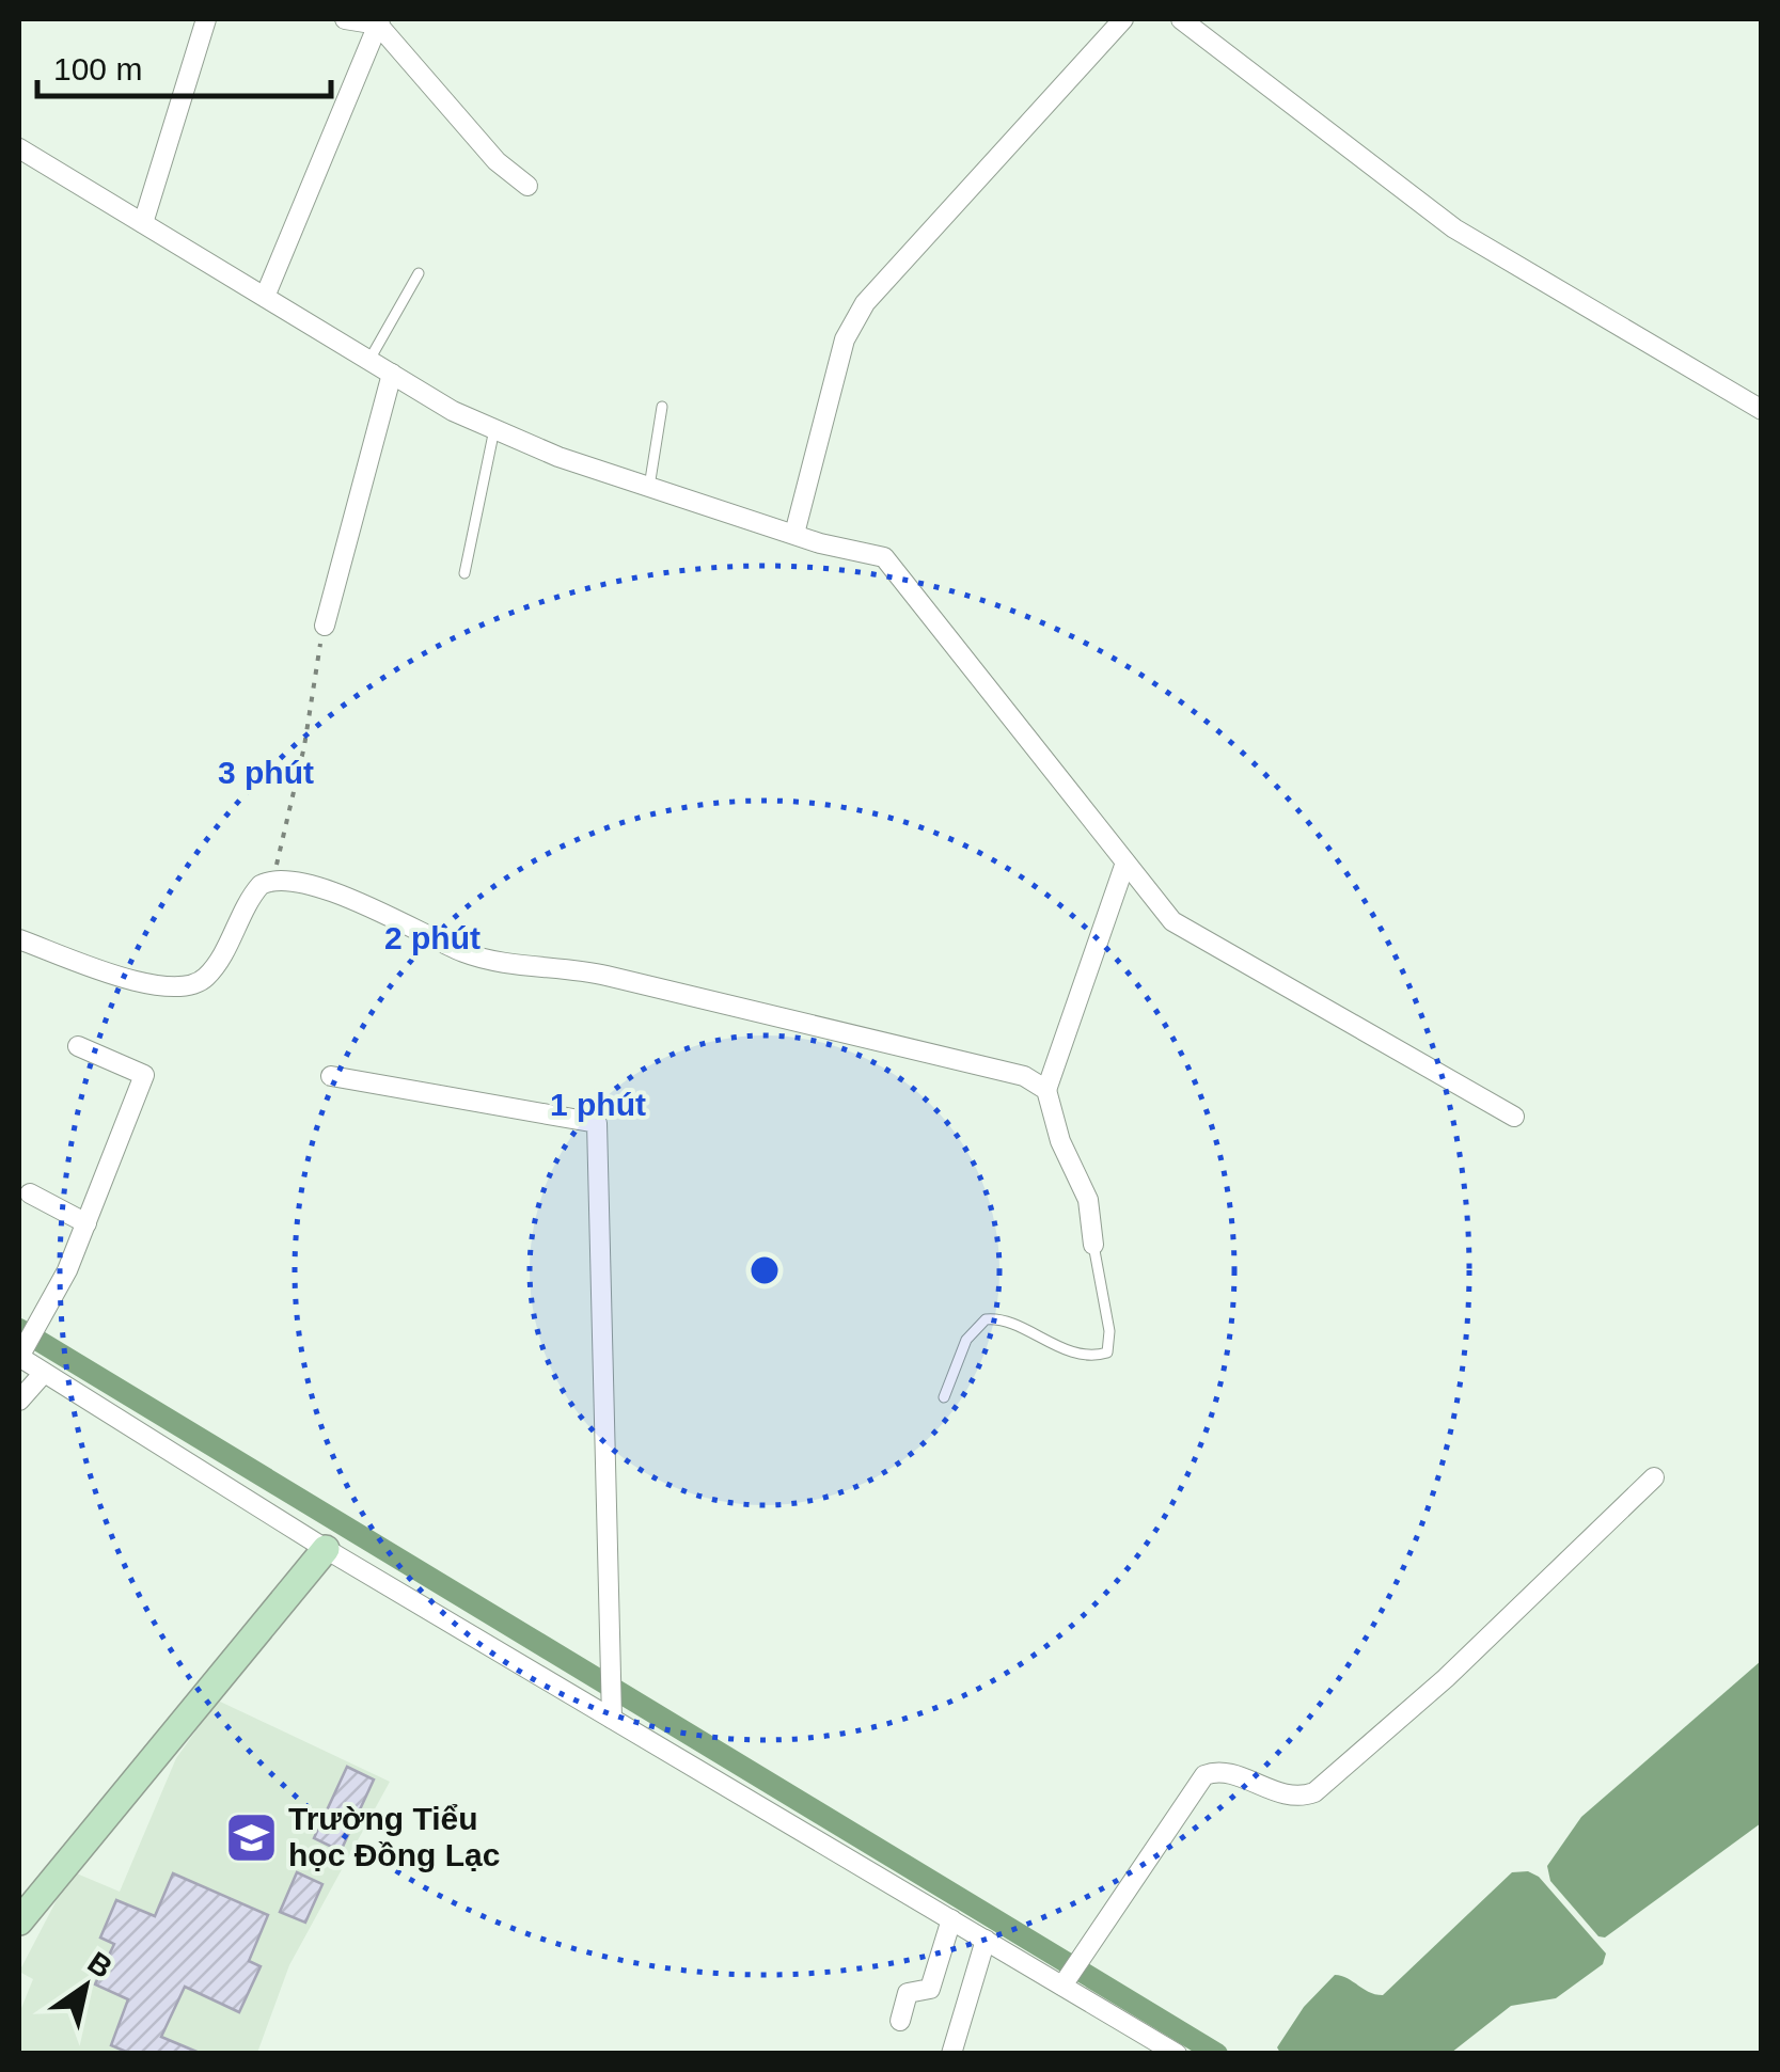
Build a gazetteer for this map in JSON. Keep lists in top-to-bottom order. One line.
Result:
{"places":{"school or university":["Trường Tiểu học Đồng Lạc"]},"scale_bar":"100 m","north":"top right","rings":["3 phút","2 phút","1 phút"]}
